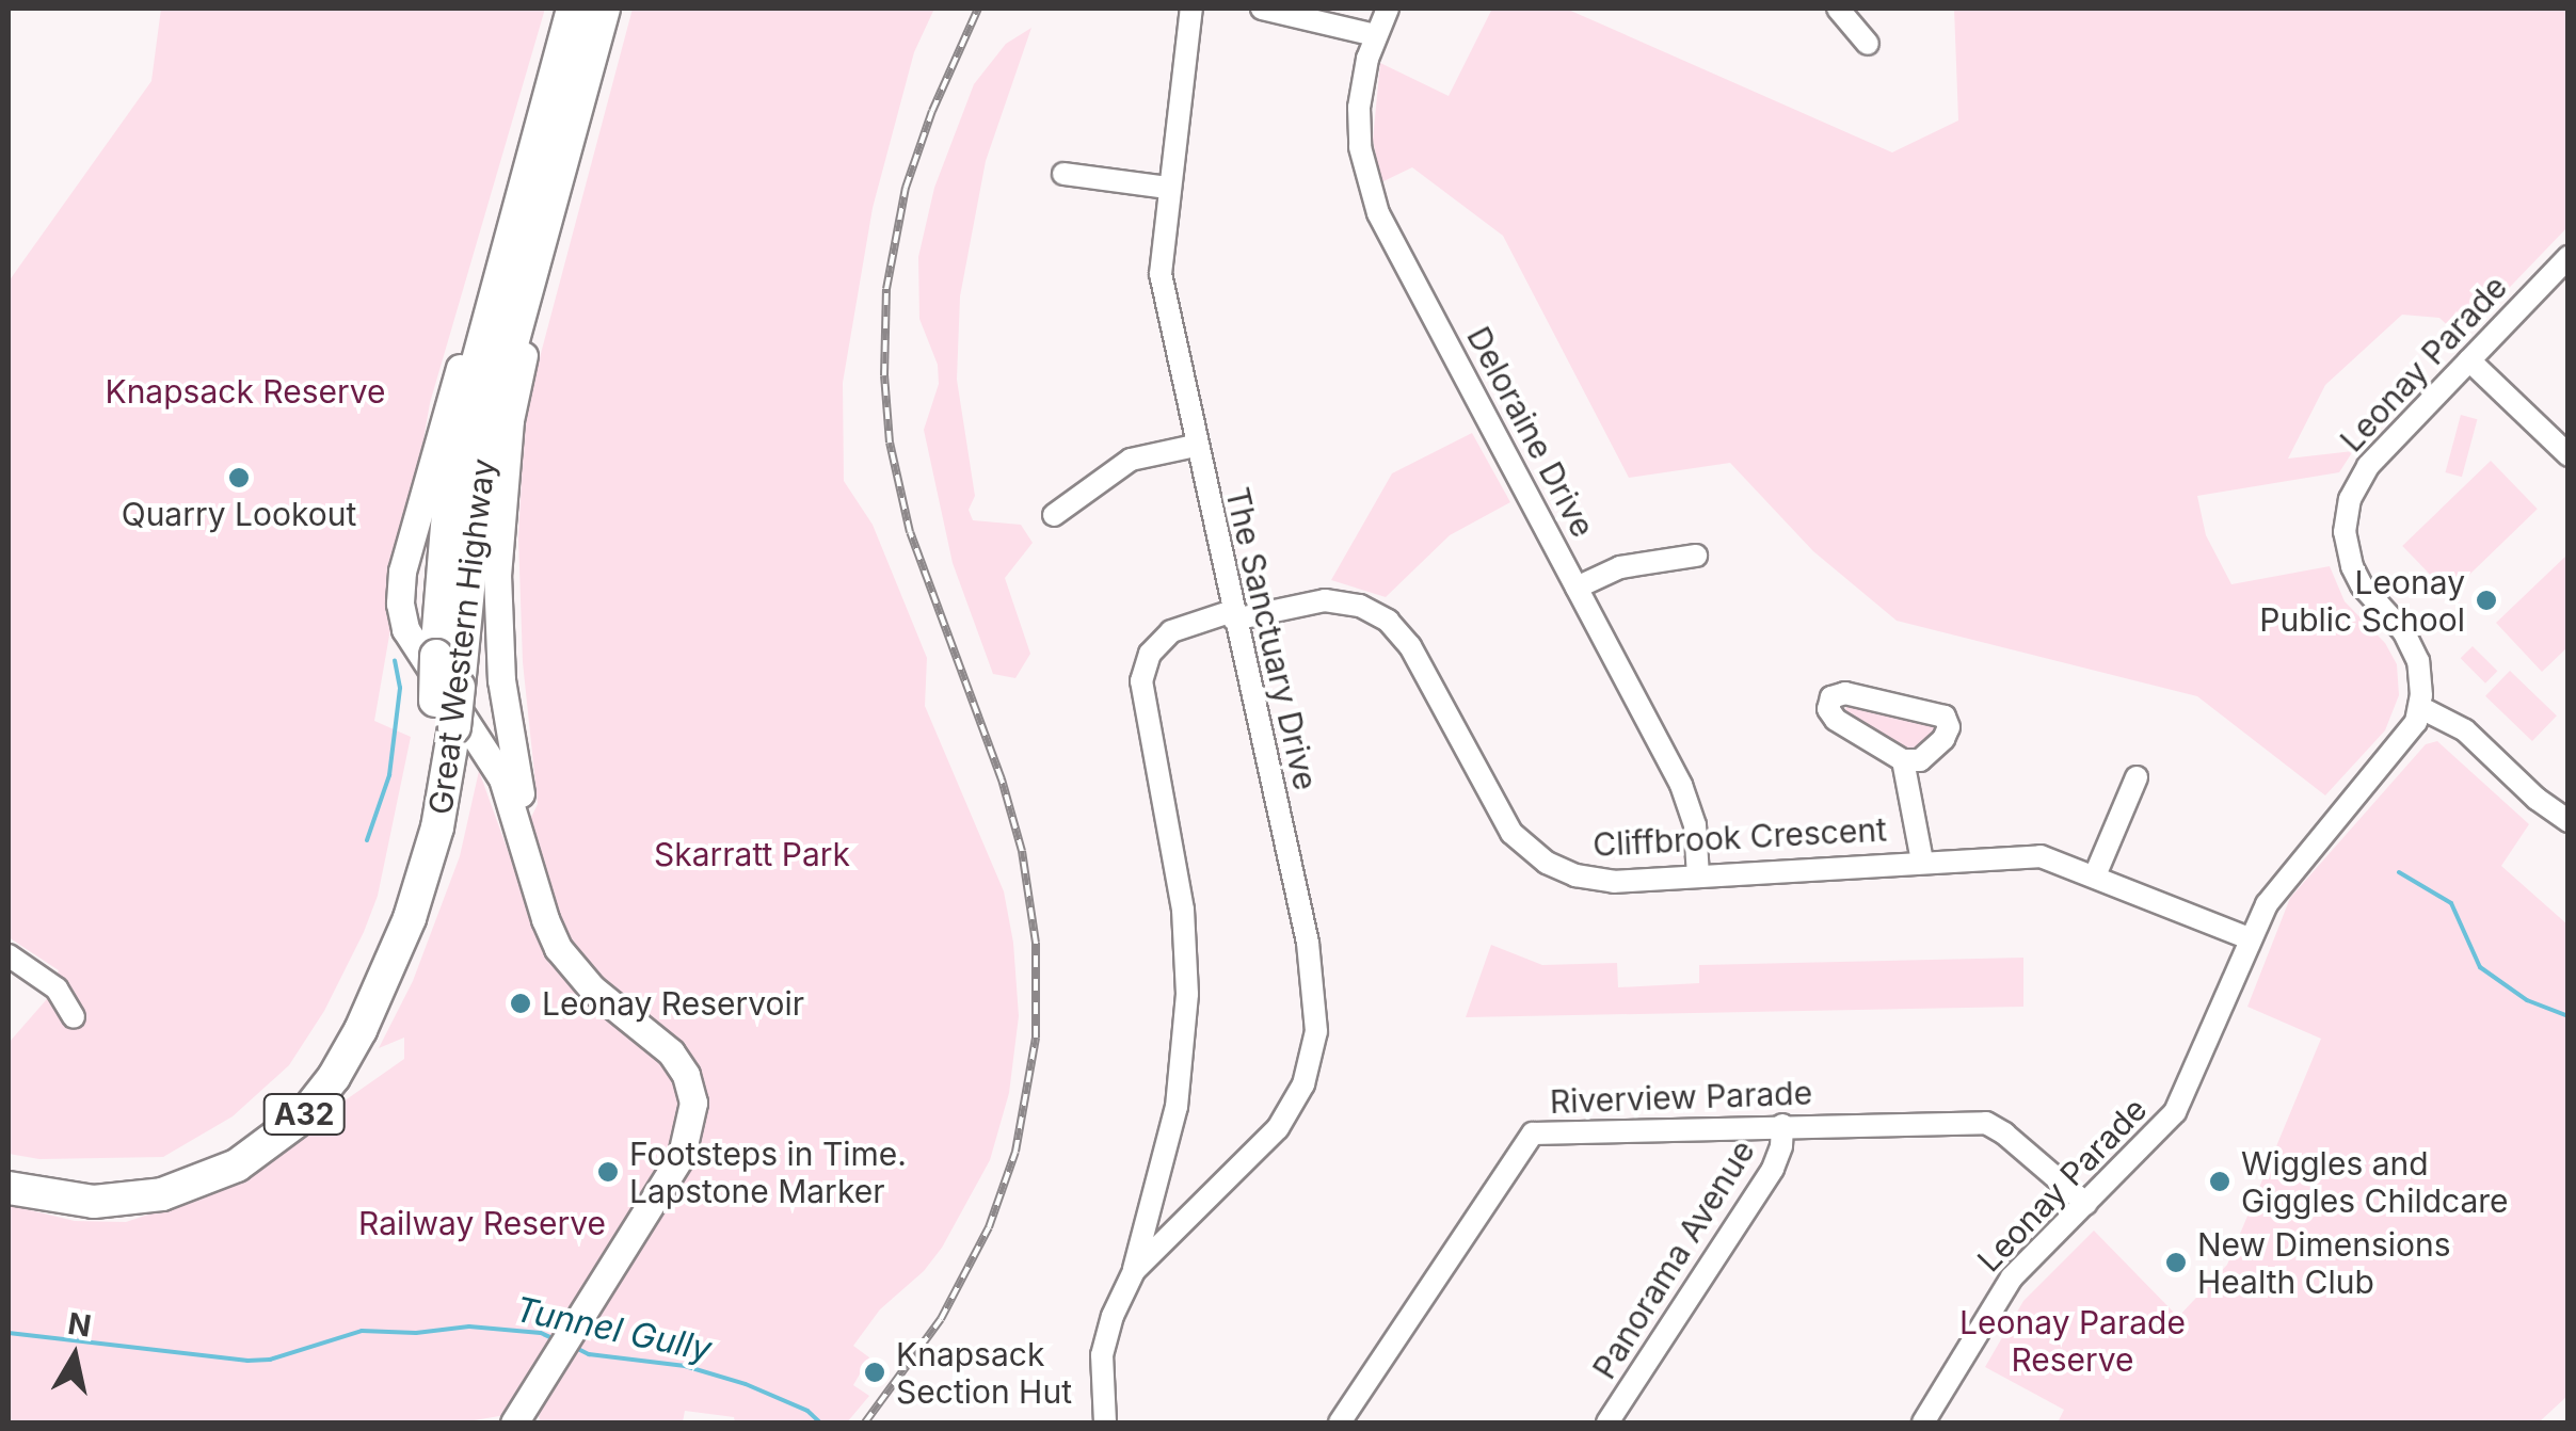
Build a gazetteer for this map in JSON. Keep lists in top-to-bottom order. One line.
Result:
{"streets":{"highway":["Great Western Highway","A32"],"street":["Leonay Parade","Deloraine Drive","The Sanctuary Drive","Cliffbrook Crescent","Riverview Parade","Panorama Avenue"]},"crossings":[["Leonay Parade","Cliffbrook Crescent"],["Leonay Parade","Riverview Parade"],["Deloraine Drive","Cliffbrook Crescent"],["The Sanctuary Drive","Cliffbrook Crescent"],["Riverview Parade","Panorama Avenue"]],"water":["Tunnel Gully"],"parks":["Knapsack Reserve","Skarratt Park","Railway Reserve","Leonay Parade Reserve"],"places":["Quarry Lookout","Leonay Public School","Leonay Reservoir","Footsteps in Time. Lapstone Marker","Wiggles and Giggles Childcare","New Dimensions Health Club","Knapsack Section Hut"],"north":"top"}
